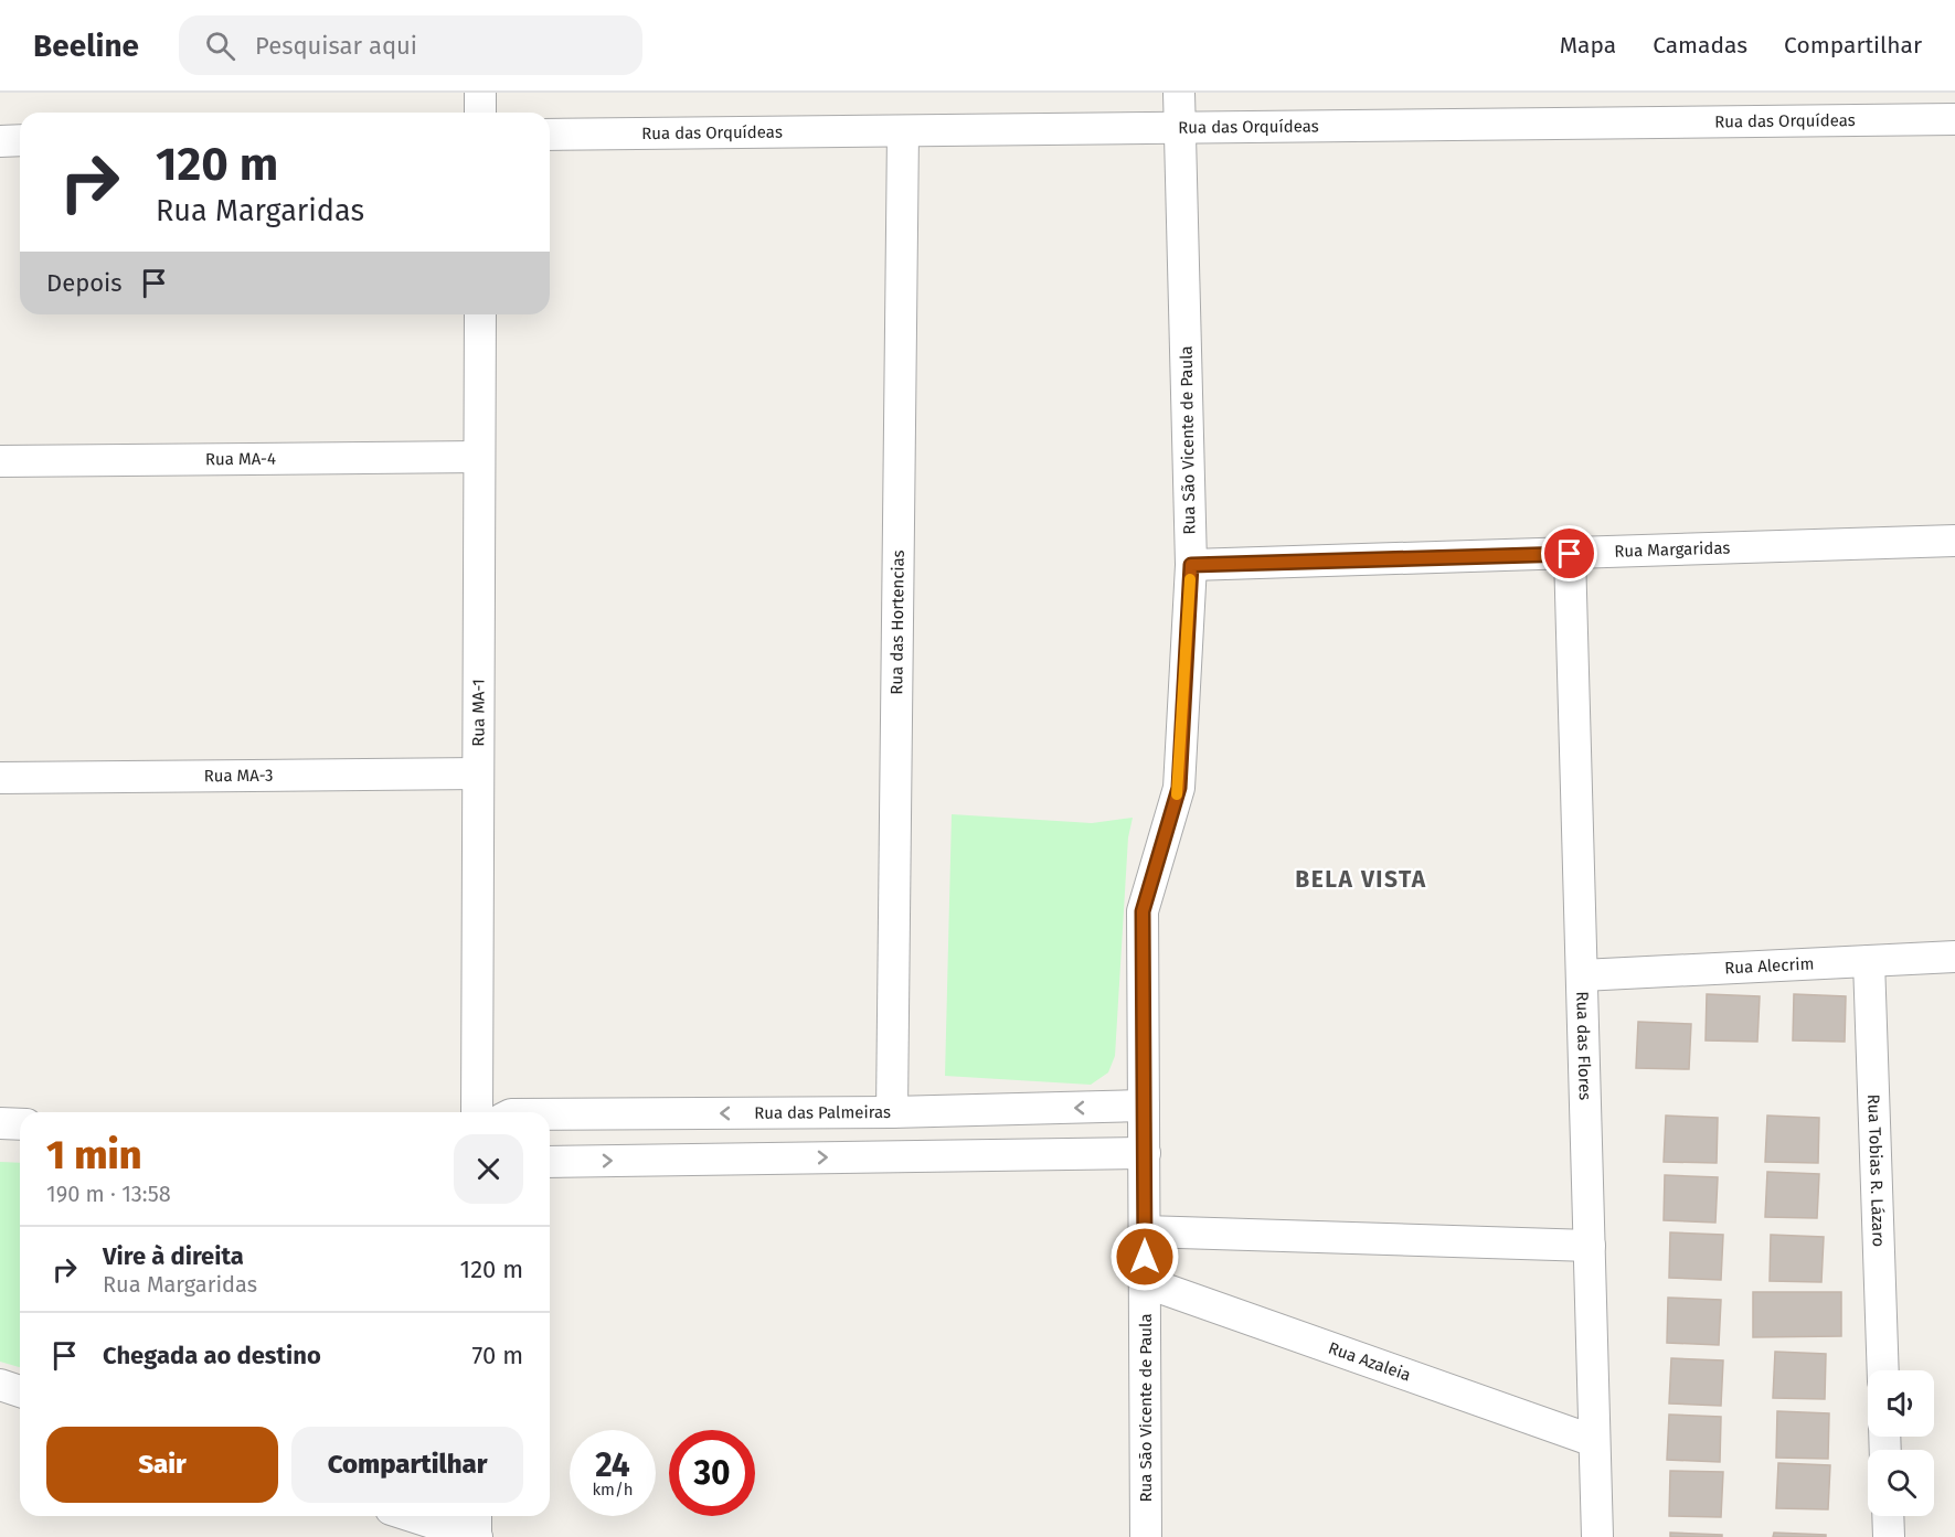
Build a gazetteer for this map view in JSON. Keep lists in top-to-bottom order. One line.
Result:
{"streets":{"street":["Rua das Orquídeas","Rua São Vicente de Paula","Rua MA-4","Rua Margaridas","Rua das Hortencias","Rua MA-1","Rua MA-3","Rua Alecrim","Rua das Flores","Rua das Palmeiras","Rua Tobias R. Lázaro","Rua Azaleia"]},"crossings":[["Rua das Orquídeas","Rua São Vicente de Paula"],["Rua das Orquídeas","Rua das Hortencias"],["Rua São Vicente de Paula","Rua Margaridas"],["Rua São Vicente de Paula","Rua das Palmeiras"],["Rua São Vicente de Paula","Rua Azaleia"],["Rua MA-4","Rua MA-1"],["Rua Margaridas","Rua das Flores"],["Rua das Hortencias","Rua das Palmeiras"],["Rua MA-1","Rua MA-3"],["Rua Alecrim","Rua das Flores"],["Rua Alecrim","Rua Tobias R. Lázaro"],["Rua das Flores","Rua Azaleia"]],"districts":["BELA VISTA"],"page":{"header":"Beeline","search":"Pesquisar aqui","nav":["Mapa","Camadas","Compartilhar"],"turn":["120 m","Rua Margaridas"],"then":"Depois","heading":["1 min","190 m · 13:58"],"list":[{"name":"Vire à direita","note":"Rua Margaridas","value":"120 m"},{"name":"Chegada ao destino","value":"70 m"}],"buttons":["Sair","Compartilhar"],"speed":"24 km/h","limit":"30"}}
